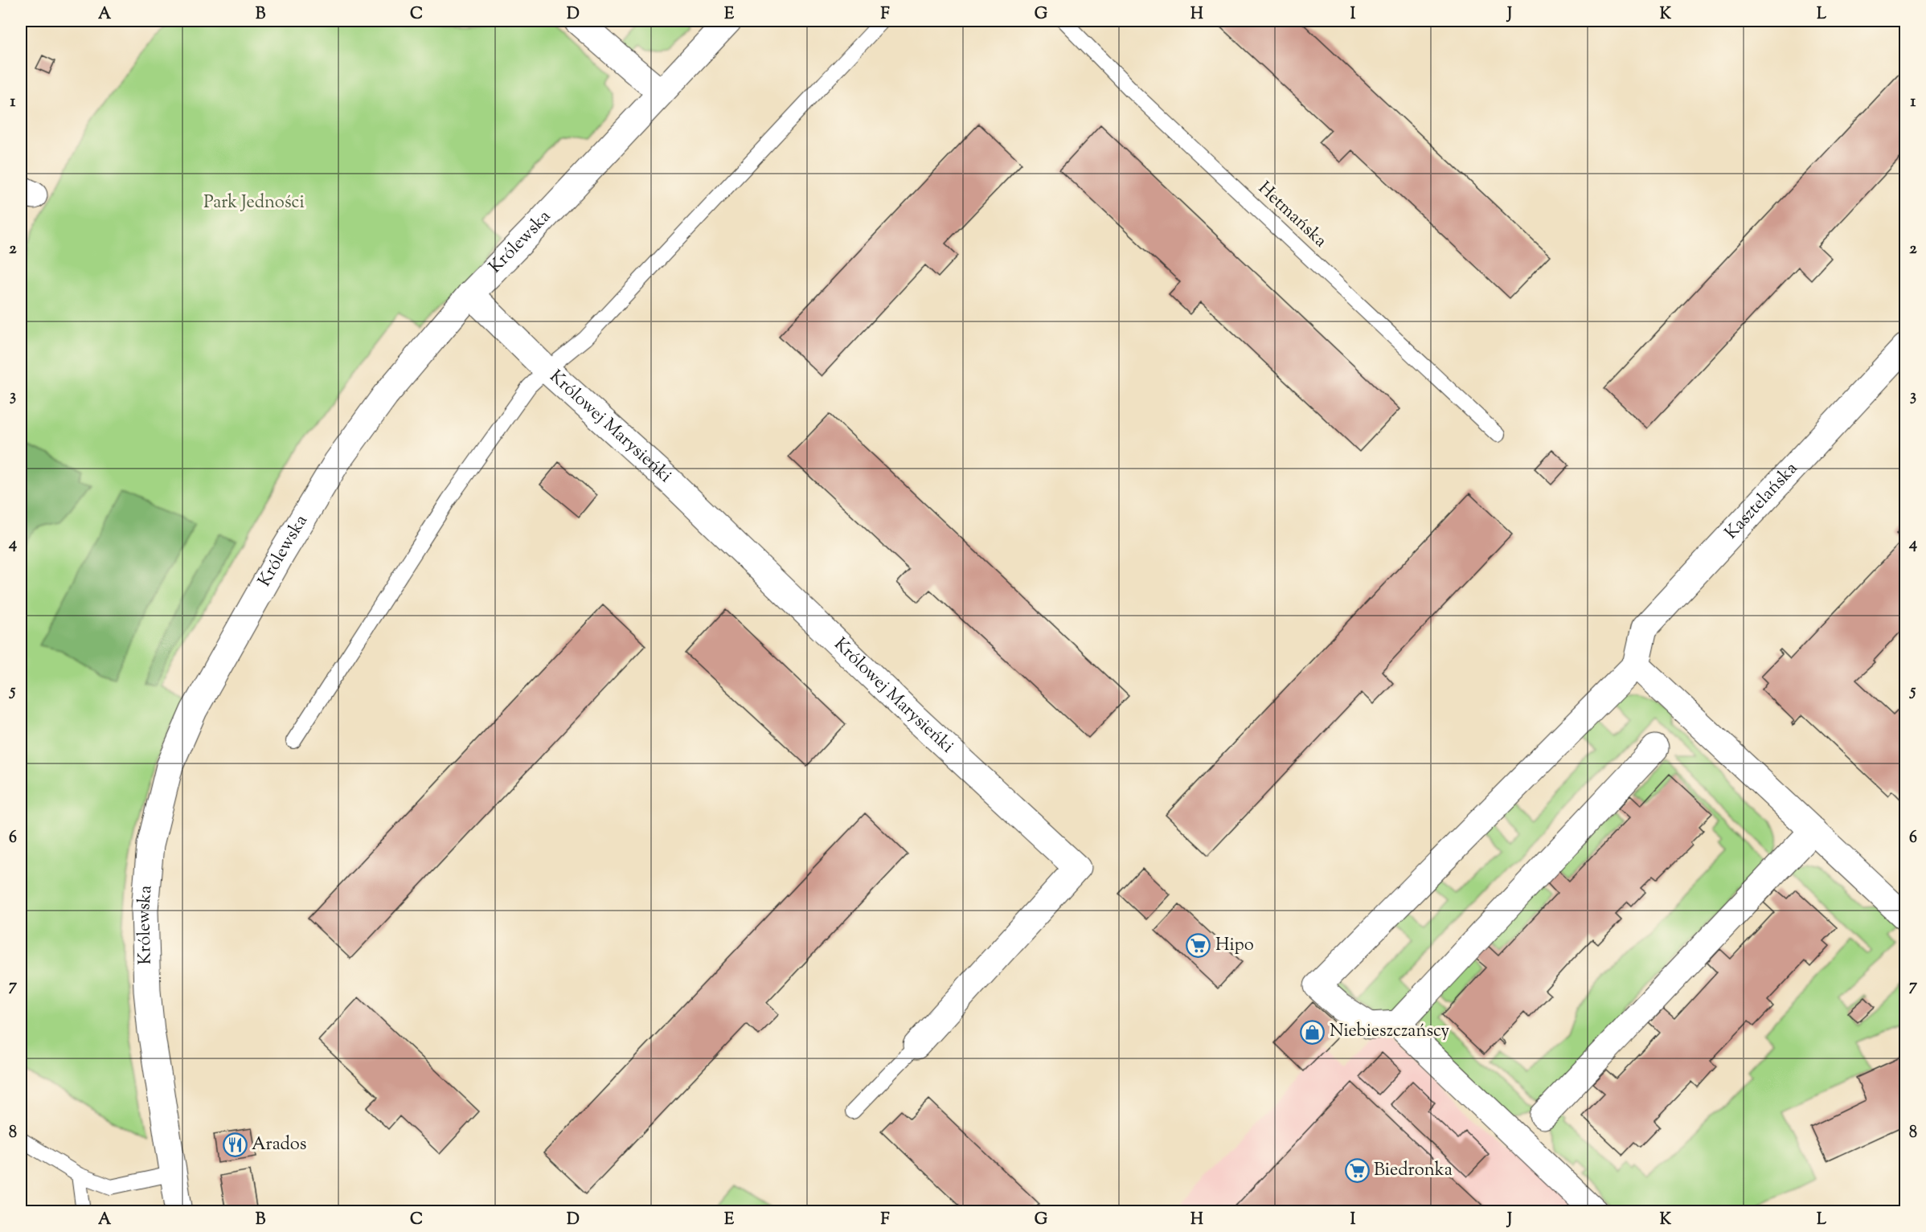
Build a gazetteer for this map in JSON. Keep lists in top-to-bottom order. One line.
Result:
{"streets":{"street":["Królewska","Królowej Marysieńki","Kasztelańska"],"lane":["Hetmańska"]},"crossings":[["Królewska","Królowej Marysieńki"]],"parks":["Park Jedności"],"places":{"supermarket":["Hipo","Biedronka"],"shop":["Niebieszczańscy"],"restaurant":["Arados"]},"grid":{"columns":["A","B","C","D","E","F","G","H","I","J","K","L"],"rows":["1","2","3","4","5","6","7","8"]}}
